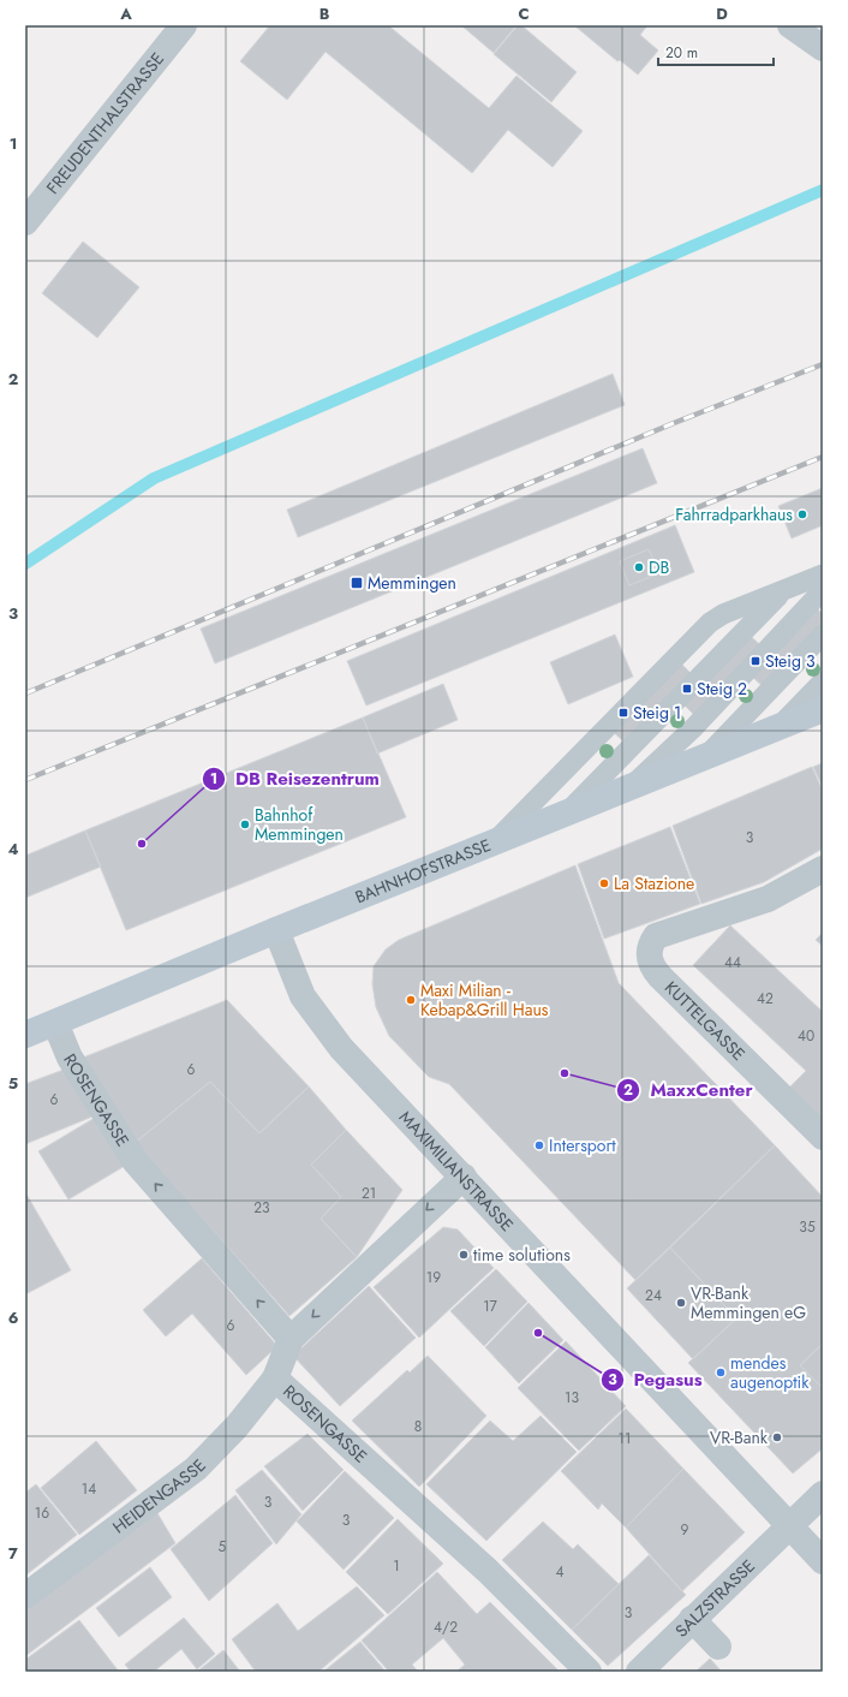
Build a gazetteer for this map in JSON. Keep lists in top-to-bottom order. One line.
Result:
{"streets":{"street":["FREUDENTHALSTRASSE","BAHNHOFSTRASSE","KUTTELGASSE","ROSENGASSE","MAXIMILIANSTRASSE","HEIDENGASSE","SALZSTRASSE"]},"crossings":[["BAHNHOFSTRASSE","ROSENGASSE"],["BAHNHOFSTRASSE","MAXIMILIANSTRASSE"],["ROSENGASSE","HEIDENGASSE"],["MAXIMILIANSTRASSE","SALZSTRASSE"]],"one_way":["ROSENGASSE"],"places":{"other":["Fahrradparkhaus","DB","Bahnhof Memmingen","DB Reisezentrum","La Stazione","Maxi Milian - Kebap&Grill Haus","MaxxCenter","Intersport","time solutions","VR-Bank Memmingen eG","Pegasus","mendes augenoptik","VR-Bank"],"transit":["Memmingen","Steig 3","Steig 2","Steig 1"]},"house_numbers":["3","44","42","40","6","6","21","23","35","19","24","17","6","13","8","11","14","3","16","3","9","5","1","4","3","4/2"],"scale_bar":"20 m","grid":{"columns":["A","B","C","D"],"rows":["1","2","3","4","5","6","7"]}}
